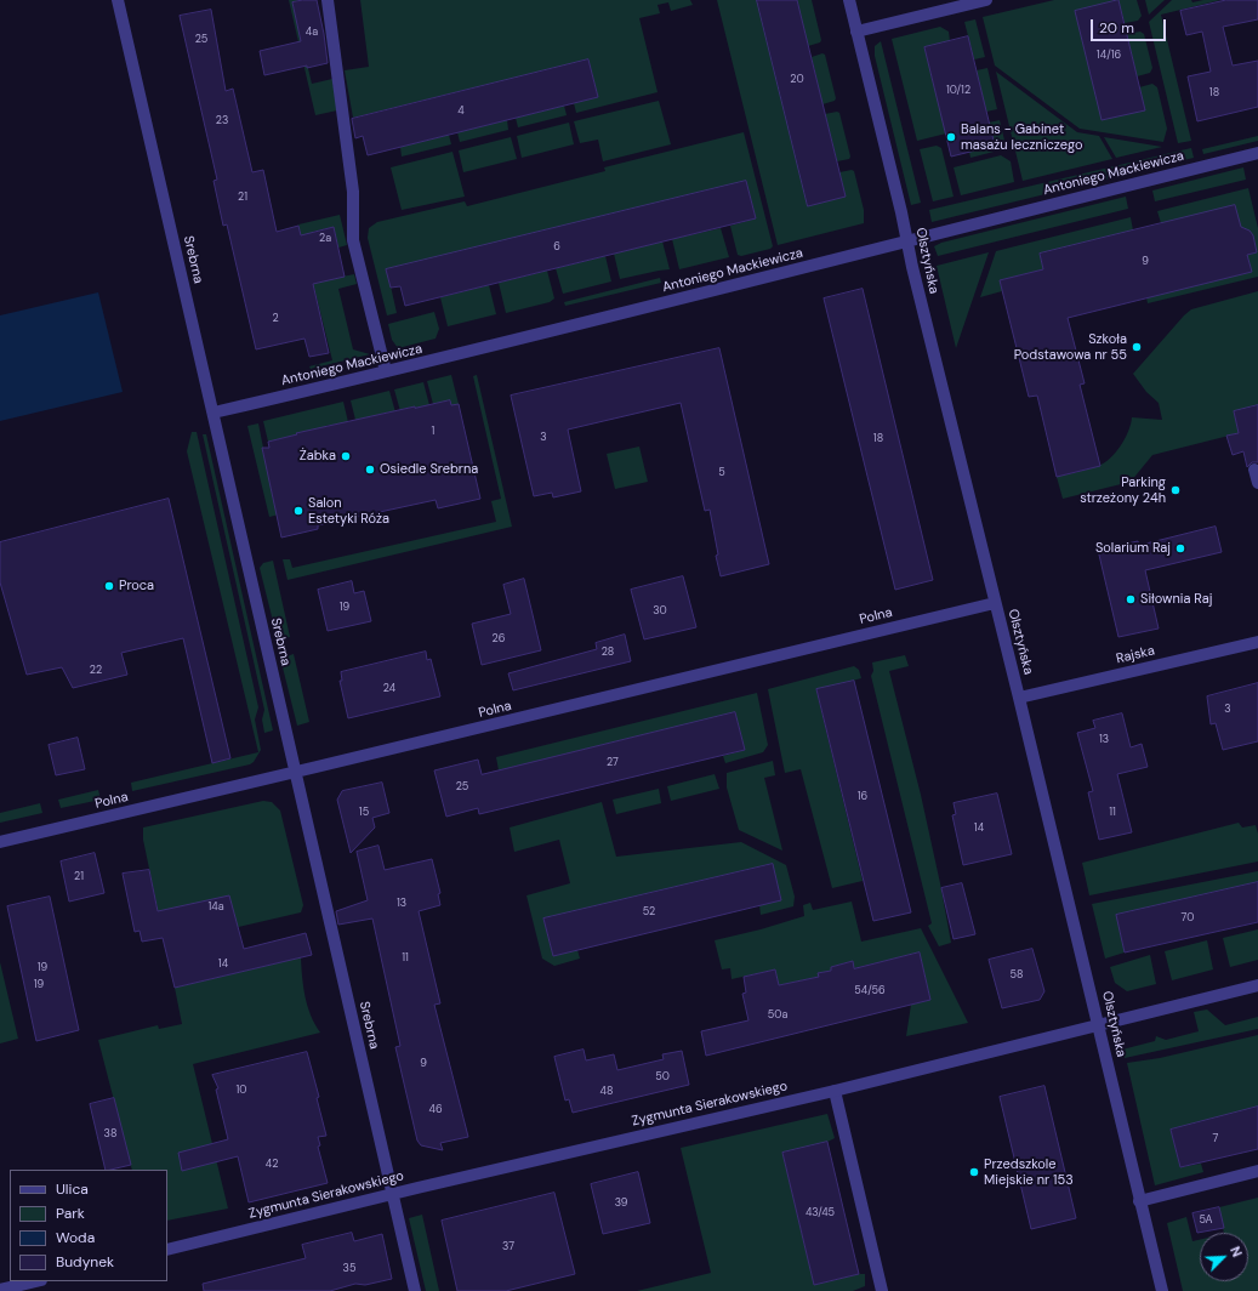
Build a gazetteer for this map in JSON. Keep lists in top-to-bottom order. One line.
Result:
{"streets":{"street":["Antoniego Mackiewicza","Srebrna","Olsztyńska","Polna","Rajska","Zygmunta Sierakowskiego"]},"crossings":[["Antoniego Mackiewicza","Srebrna"],["Antoniego Mackiewicza","Olsztyńska"],["Srebrna","Polna"],["Srebrna","Zygmunta Sierakowskiego"],["Olsztyńska","Polna"],["Olsztyńska","Rajska"],["Olsztyńska","Zygmunta Sierakowskiego"]],"places":["Balans - Gabinet masażu leczniczego","Szkoła Podstawowa nr 55","Żabka","Osiedle Srebrna","Parking strzeżony 24h","Salon Estetyki Róża","Solarium Raj","Proca","Siłownia Raj","Przedszkole Miejskie nr 153"],"house_numbers":["4a","25","14/16","20","10/12","18","4","23","21","2a","6","9","2","1","3","18","5","19","30","26","28","22","24","3","13","27","25","16","15","11","14","21","13","14a","52","70","11","14","19","58","19","54/56","50a","9","50","10","48","46","38","7","42","39","43/45","5A","37","35"],"legend":["Ulica","Park","Woda","Budynek"],"scale_bar":"20 m","north":"top right"}
